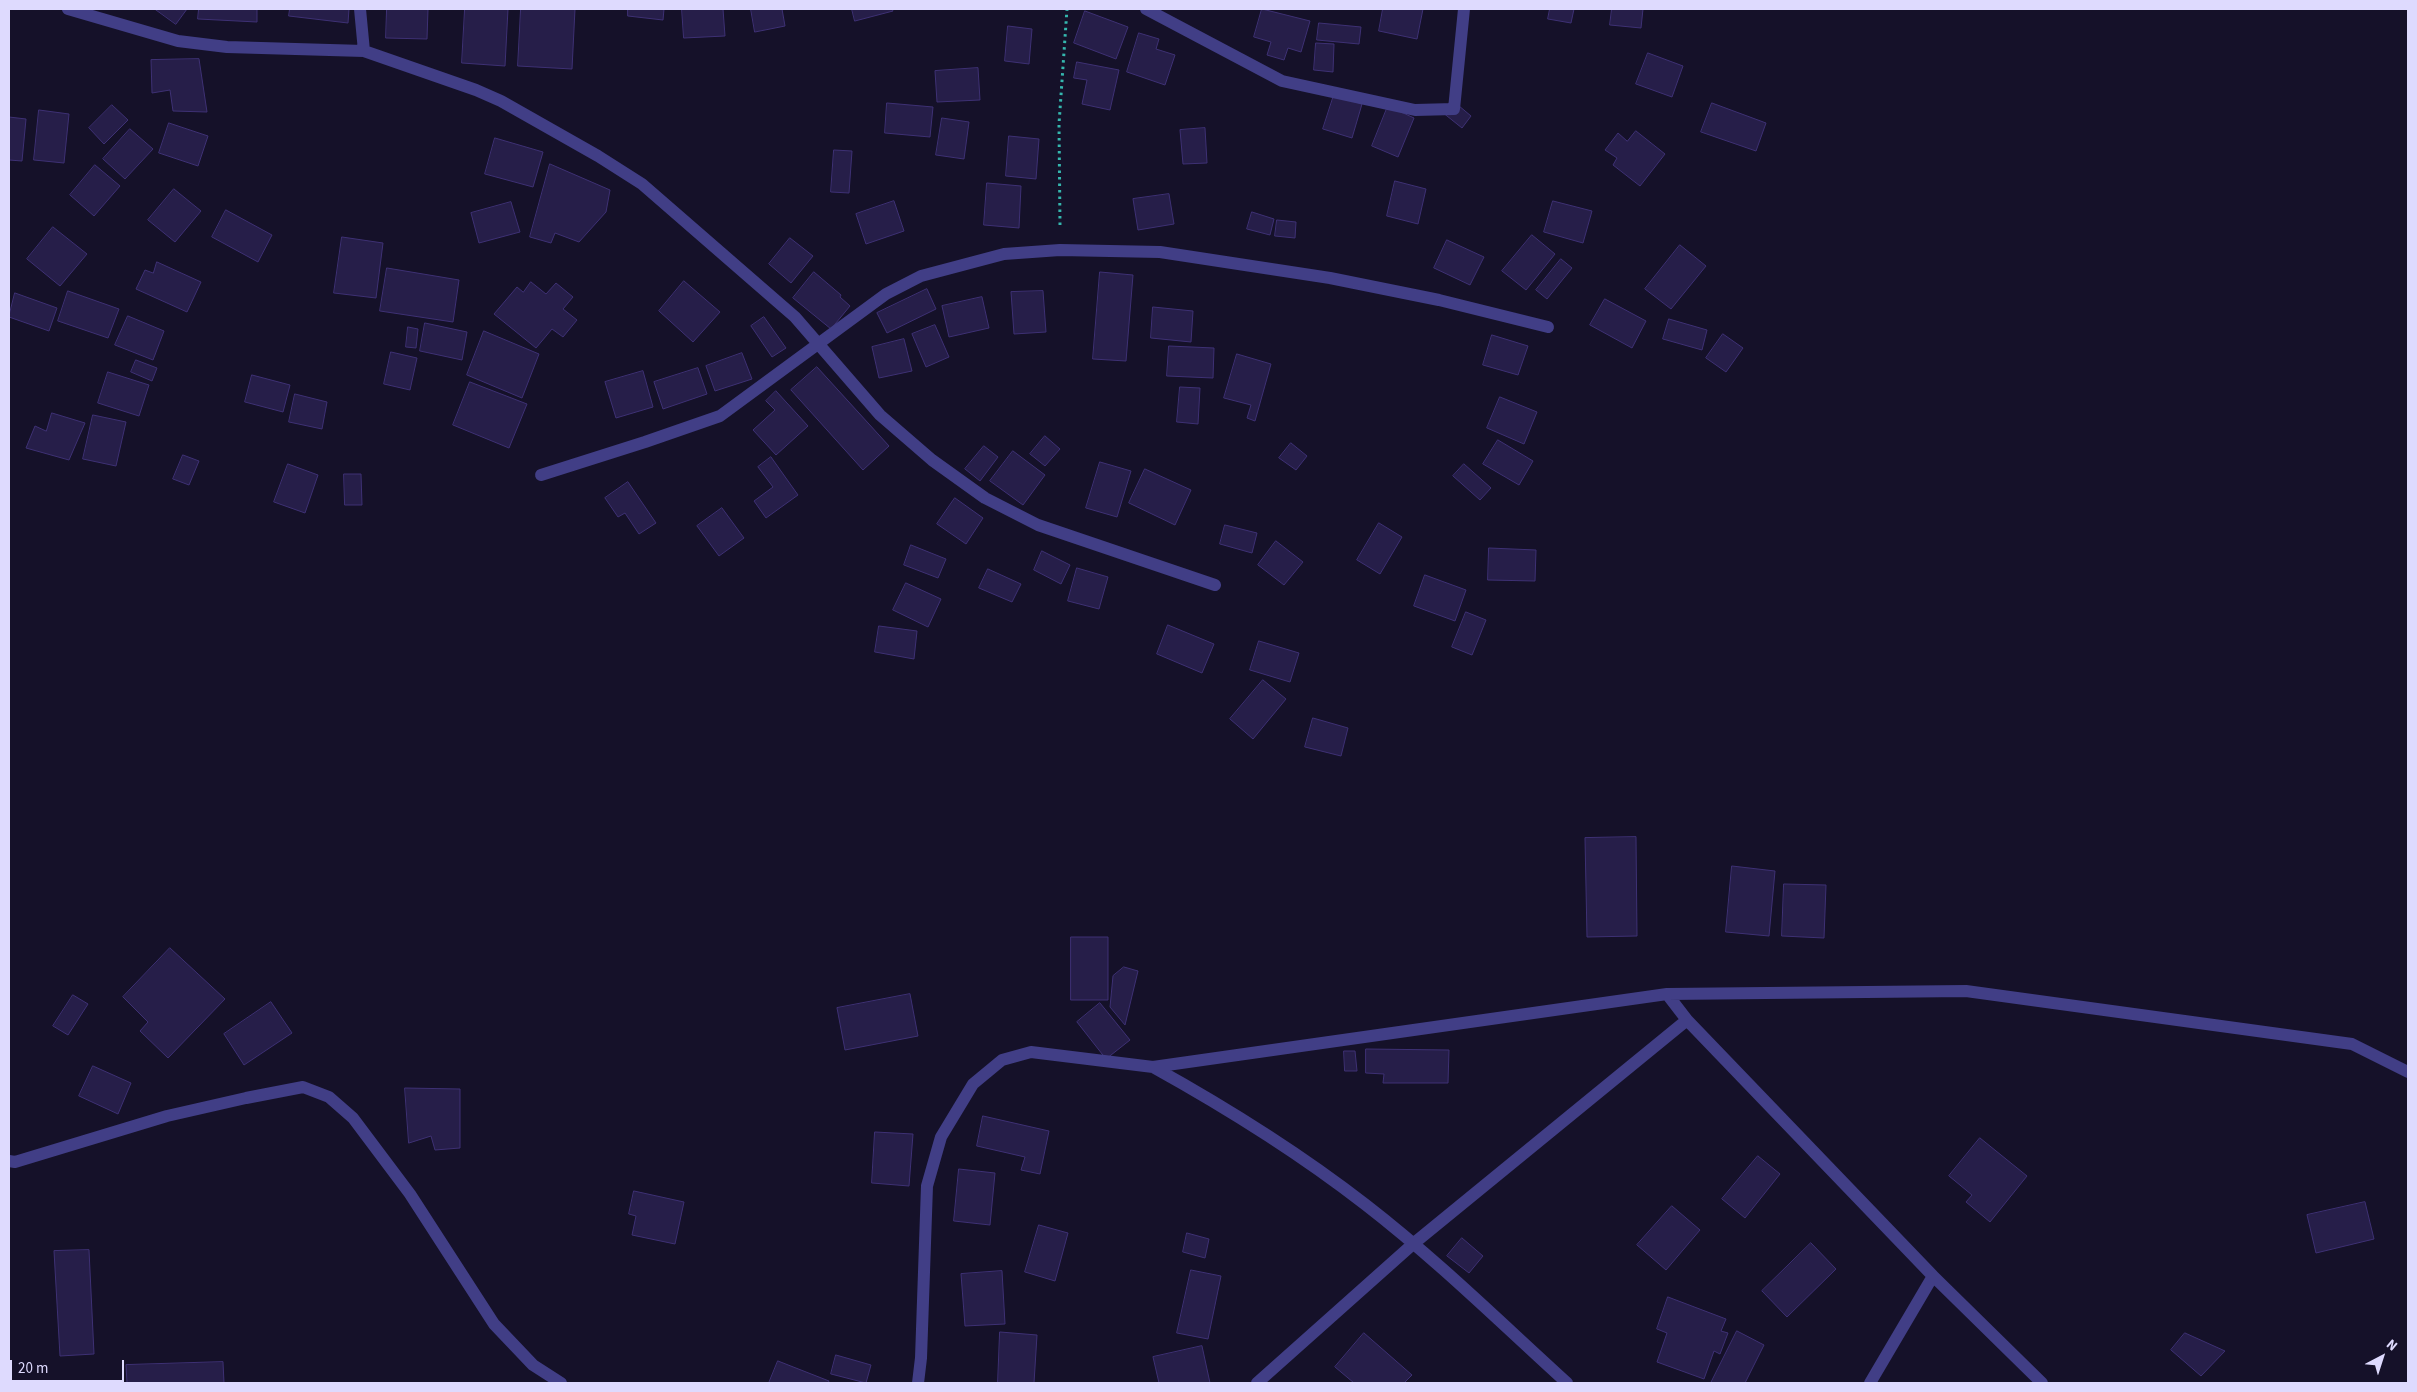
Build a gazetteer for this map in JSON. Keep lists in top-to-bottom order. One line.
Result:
{"scale_bar":"20 m","north":"top right"}
